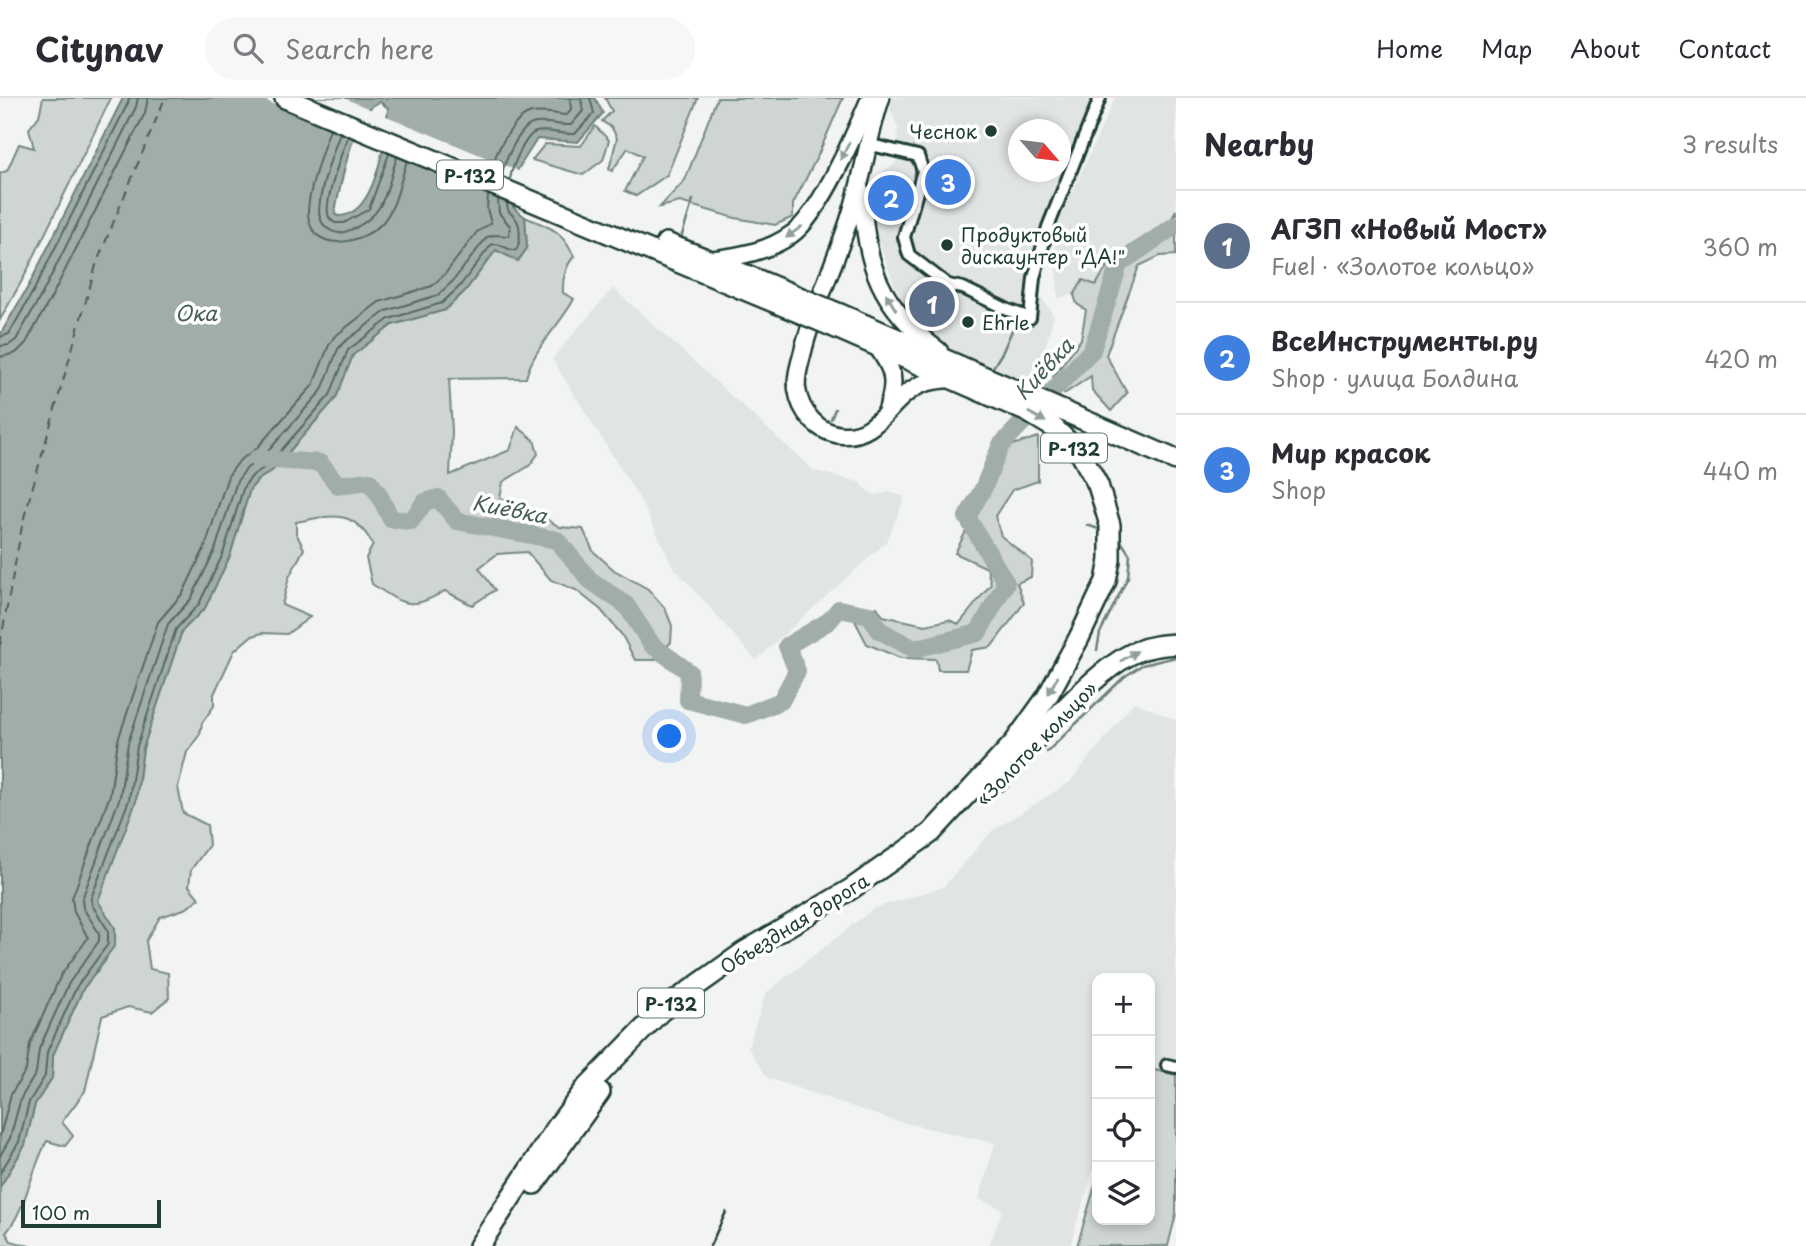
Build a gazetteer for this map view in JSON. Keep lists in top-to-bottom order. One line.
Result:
{"streets":{"highway":["Р-132","«Золотое кольцо»","Объездная дорога"]},"crossings":[["Р-132","«Золотое кольцо»"],["«Золотое кольцо»","Объездная дорога"]],"water":["Ока","Киёвка"],"places":["Чеснок","Продуктовый дискаунтер \"ДА!\"","Ehrle"],"scale_bar":"100 m","north":"bottom right","page":{"header":"Citynav","search":"Search here","nav":["Home","Map","About","Contact"],"heading":["Nearby","3 results"],"pins":["3","2","1"],"list":[{"mark":"1","name":"АГЗП «Новый Мост»","note":"Fuel · «Золотое кольцо»","value":"360 m"},{"mark":"2","name":"ВсеИнструменты.ру","note":"Shop · улица Болдина","value":"420 m"},{"mark":"3","name":"Мир красок","note":"Shop","value":"440 m"}],"map_buttons":["+","−"],"scale":"100 m"}}
